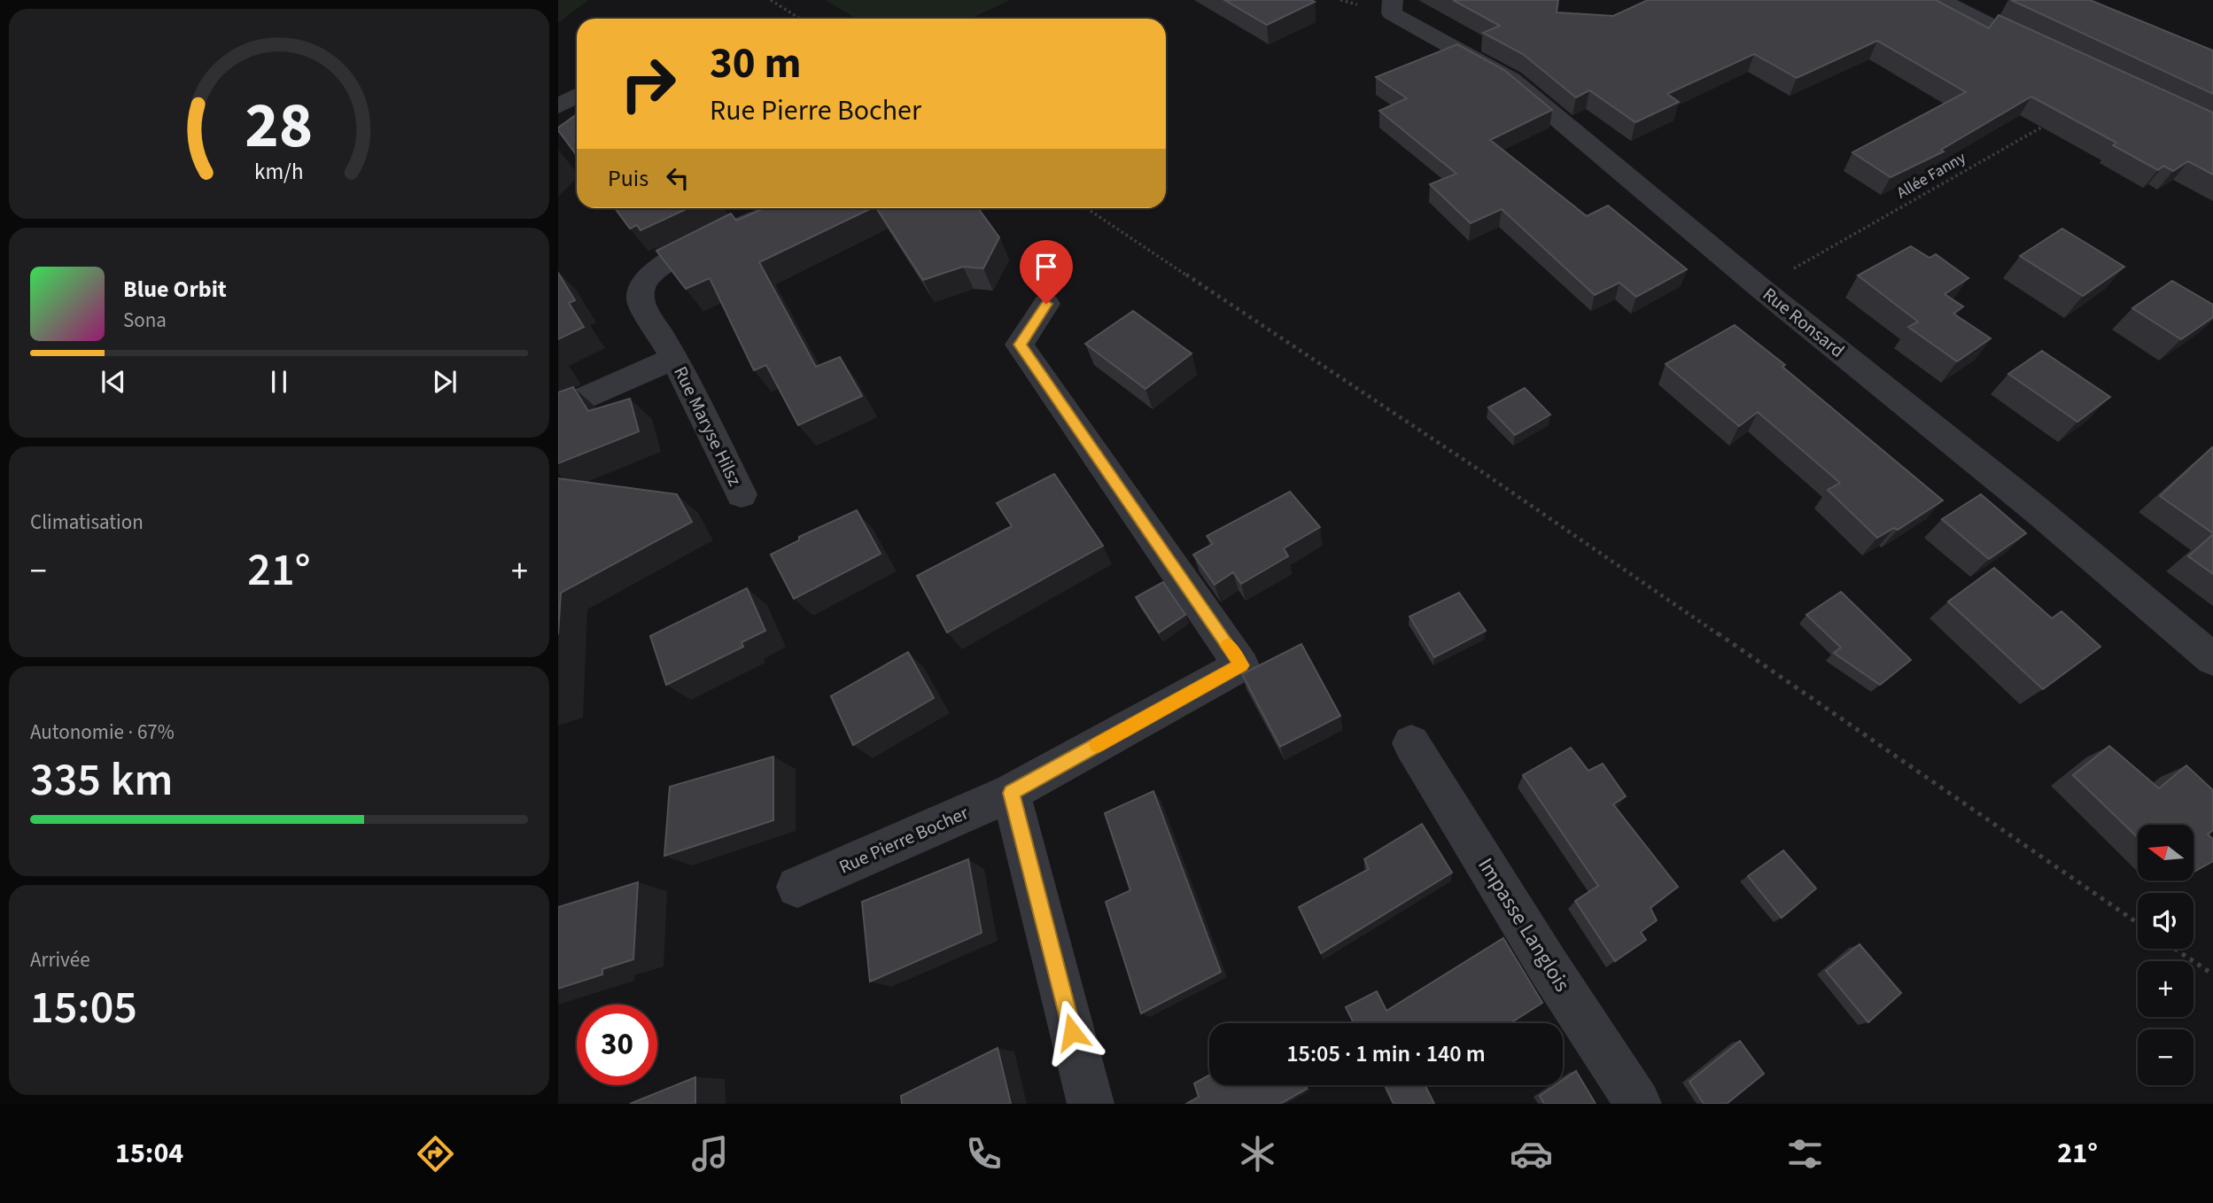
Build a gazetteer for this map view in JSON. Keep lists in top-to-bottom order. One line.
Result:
{"streets":{"street":["Rue Ronsard","Rue Maryse Hilsz","Rue Pierre Bocher","Impasse Langlois"],"path":["Allée Fanny"]},"crossings":[["Allée Fanny","Rue Ronsard"]],"north":"left","page":{"turn":["30 m","Rue Pierre Bocher"],"then":"Puis","song":["Blue Orbit","Sona"],"tile":["Climatisation",["Autonomie · 67%","335 km"],["Arrivée","15:05"]],"heat":["−","21°","+"],"map_buttons":["+","−"],"limit":"30","trip":"15:05 · 1 min · 140 m","tabs":["15:04","21°"],"gauge":["28","km/h"]}}
